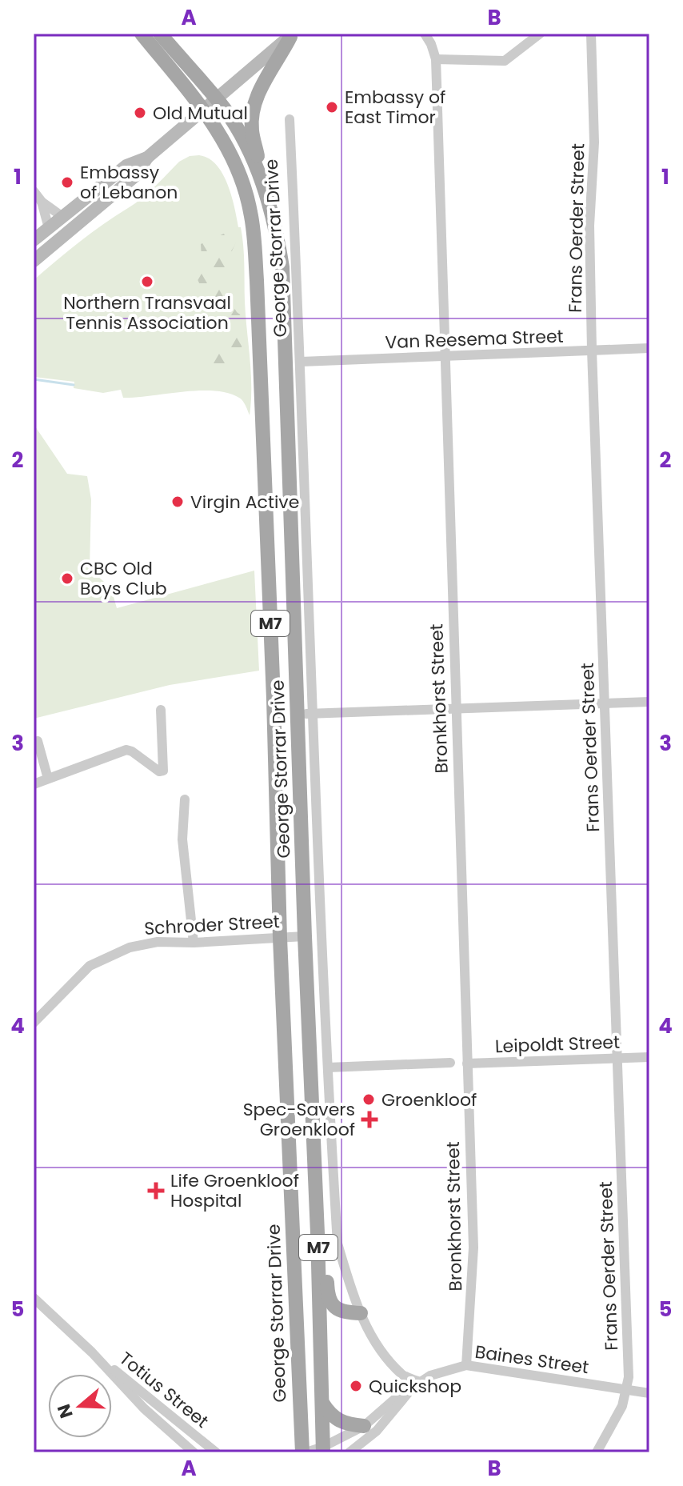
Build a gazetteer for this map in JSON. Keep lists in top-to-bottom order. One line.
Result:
{"streets":{"main road":["George Storrar Drive","M7"],"street":["Frans Oerder Street","Van Reesema Street","Bronkhorst Street","Schroder Street","Leipoldt Street","Baines Street","Totius Street"]},"crossings":[["Frans Oerder Street","Van Reesema Street"],["Frans Oerder Street","Leipoldt Street"],["Frans Oerder Street","Baines Street"],["George Storrar Drive","Van Reesema Street"],["George Storrar Drive","M7"],["George Storrar Drive","Schroder Street"],["George Storrar Drive","Baines Street"],["Van Reesema Street","Bronkhorst Street"],["Bronkhorst Street","Leipoldt Street"],["Bronkhorst Street","Baines Street"]],"places":{"other":["Embassy of East Timor","Old Mutual","Embassy of Lebanon","Northern Transvaal Tennis Association","Virgin Active","CBC Old Boys Club","Groenkloof","Quickshop"],"health":["Spec-Savers Groenkloof","Life Groenkloof Hospital"]},"north":"left","grid":{"columns":["A","B"],"rows":["1","2","3","4","5"]}}
